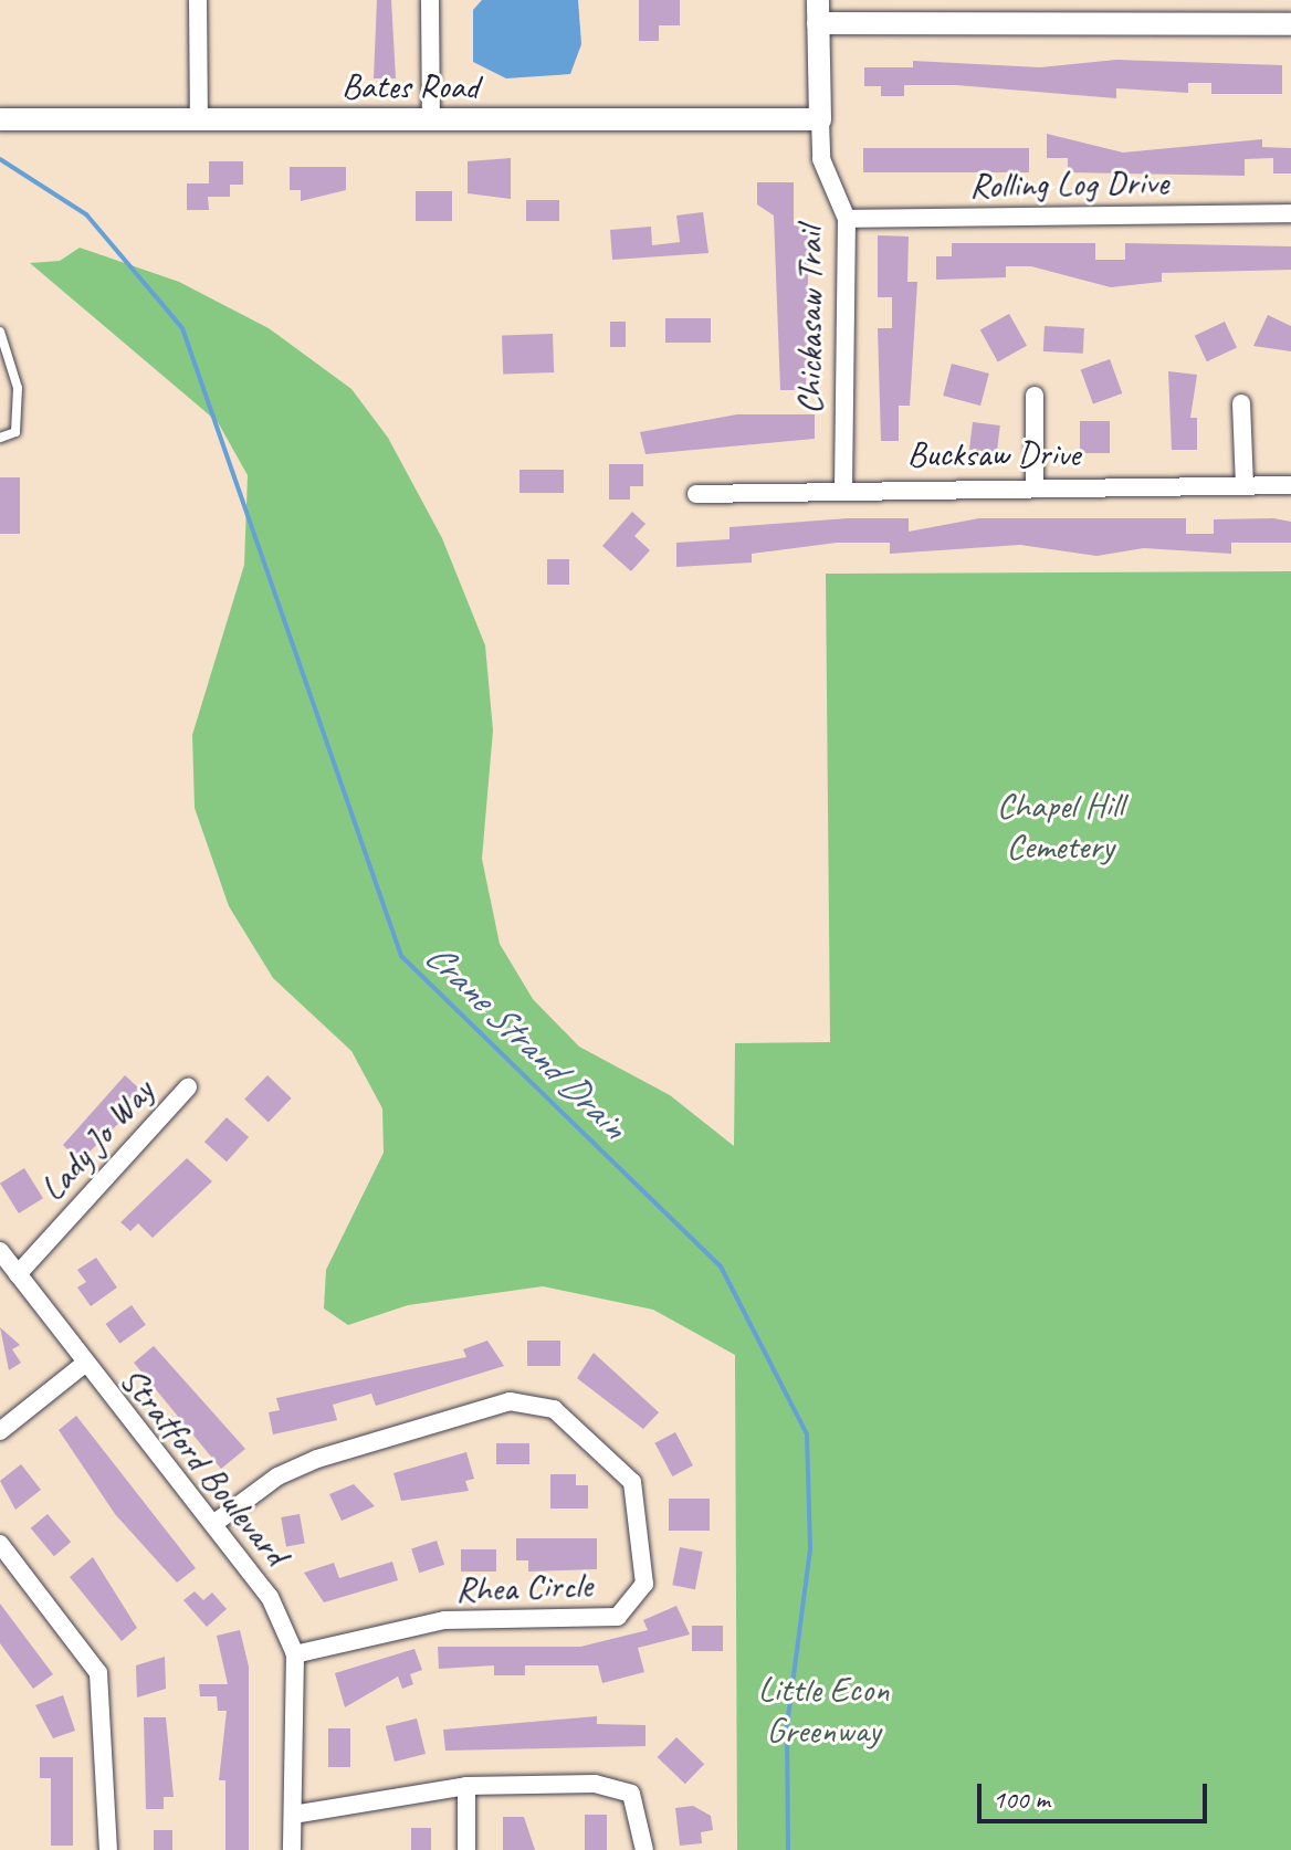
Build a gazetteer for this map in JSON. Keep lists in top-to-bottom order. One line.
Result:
{"streets":{"street":["Bates Road","Rolling Log Drive","Chickasaw Trail","Bucksaw Drive","Lady Jo Way","Stratford Boulevard","Rhea Circle"]},"crossings":[["Bates Road","Chickasaw Trail"],["Rolling Log Drive","Chickasaw Trail"],["Chickasaw Trail","Bucksaw Drive"],["Lady Jo Way","Stratford Boulevard"],["Stratford Boulevard","Rhea Circle"]],"water":["Crane Strand Drain"],"parks":["Chapel Hill Cemetery","Little Econ Greenway"],"scale_bar":"100 m"}
